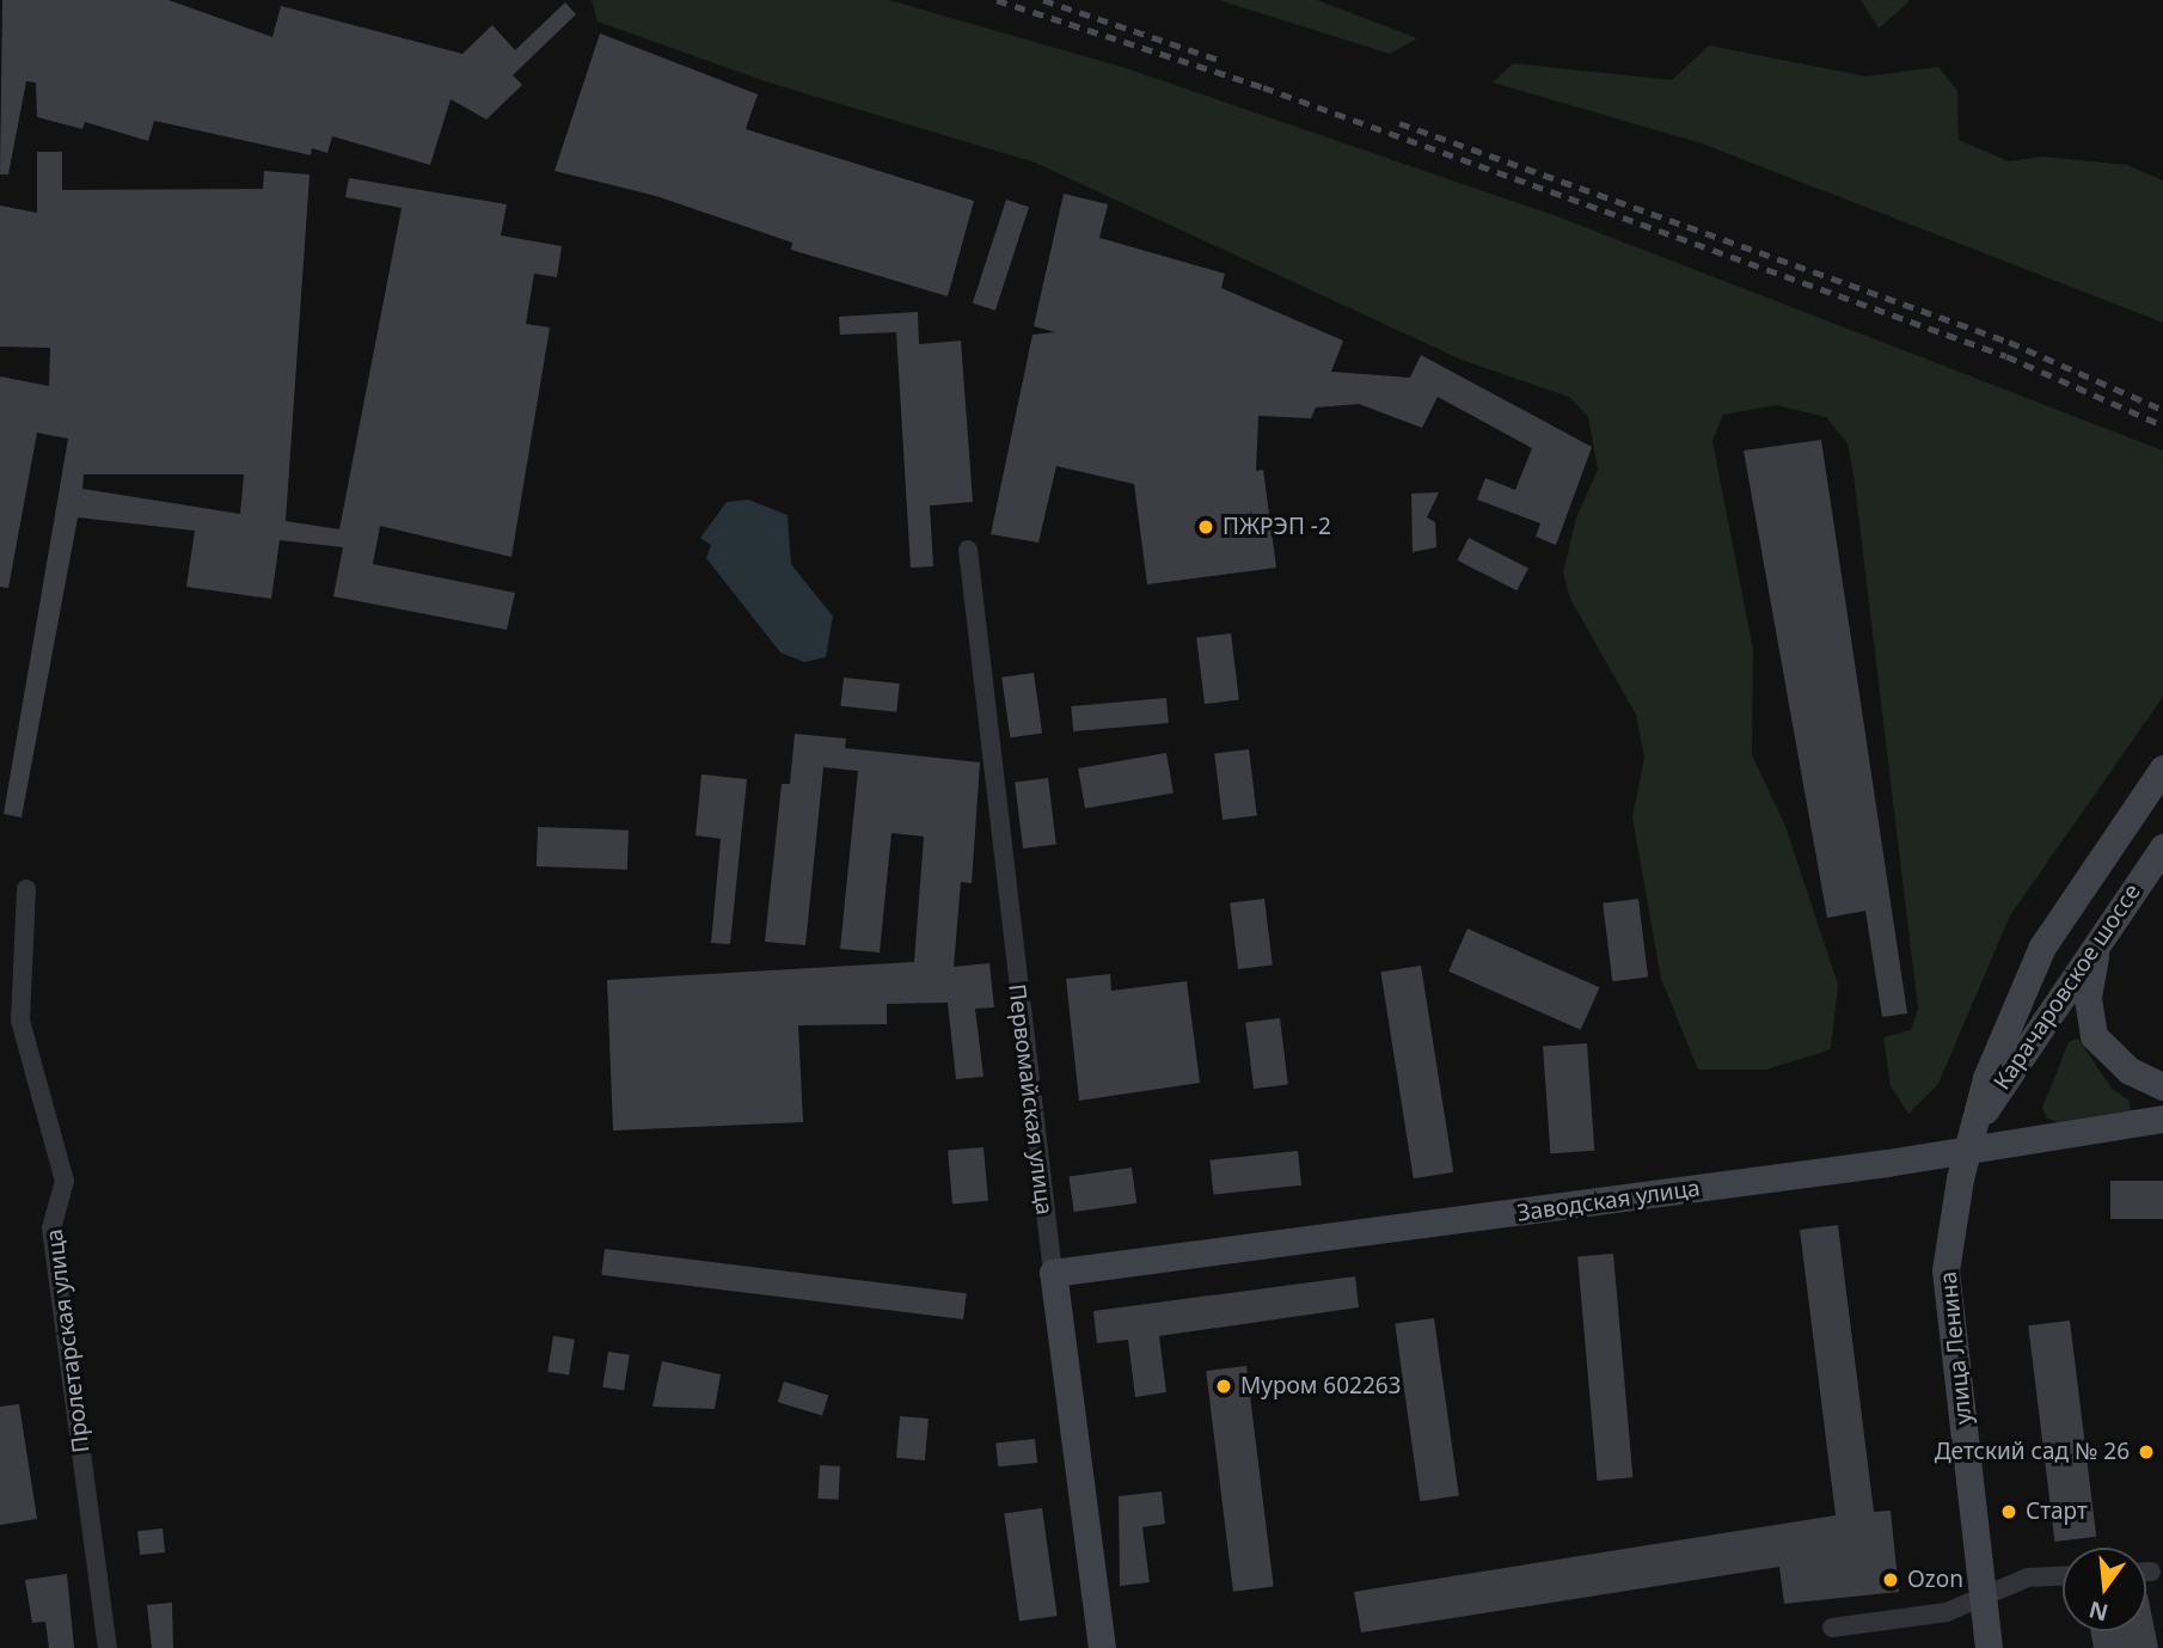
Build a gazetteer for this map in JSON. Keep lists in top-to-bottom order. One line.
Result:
{"streets":{"street":["Карачаровское шоссе","Первомайская улица","Заводская улица","Пролетарская улица","улица Ленина"]},"crossings":[["Карачаровское шоссе","Заводская улица"],["Карачаровское шоссе","улица Ленина"],["Первомайская улица","Заводская улица"],["Заводская улица","улица Ленина"]],"places":["ПЖРЭП -2","Муром 602263","Детский сад № 26","Старт","Ozon"],"north":"bottom"}
